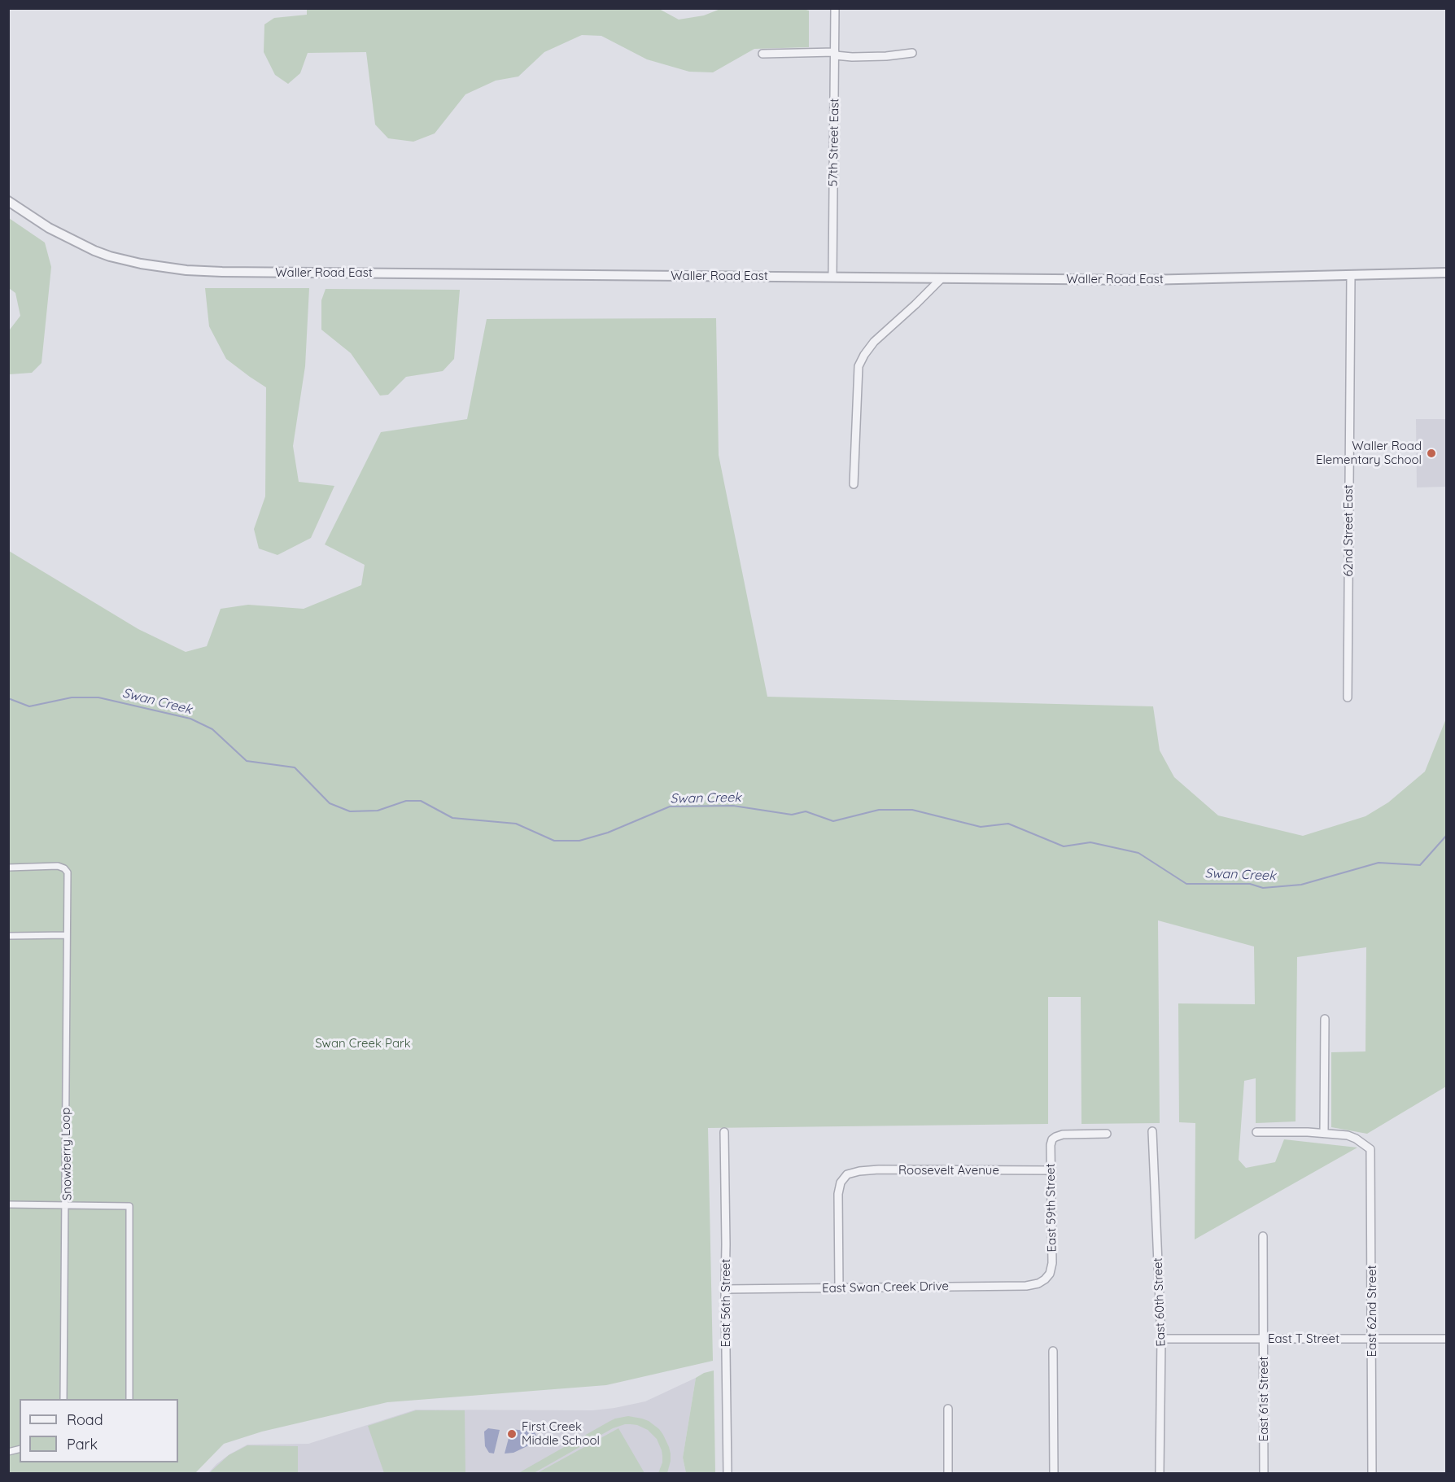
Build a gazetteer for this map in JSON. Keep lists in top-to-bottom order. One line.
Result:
{"streets":{"street":["57th Street East","Waller Road East","62nd Street East","Snowberry Loop","Roosevelt Avenue","East 59th Street","East Swan Creek Drive","East 60th Street","East 56th Street","East 62nd Street","East T Street","East 61st Street"]},"crossings":[["57th Street East","Waller Road East"],["Waller Road East","62nd Street East"],["Roosevelt Avenue","East 59th Street"],["Roosevelt Avenue","East Swan Creek Drive"],["East 59th Street","East Swan Creek Drive"],["East Swan Creek Drive","East 56th Street"],["East 60th Street","East T Street"],["East 62nd Street","East T Street"],["East T Street","East 61st Street"]],"water":["Swan Creek"],"parks":["Swan Creek Park"],"places":["Waller Road Elementary School","First Creek Middle School"],"legend":["Road","Park"]}
